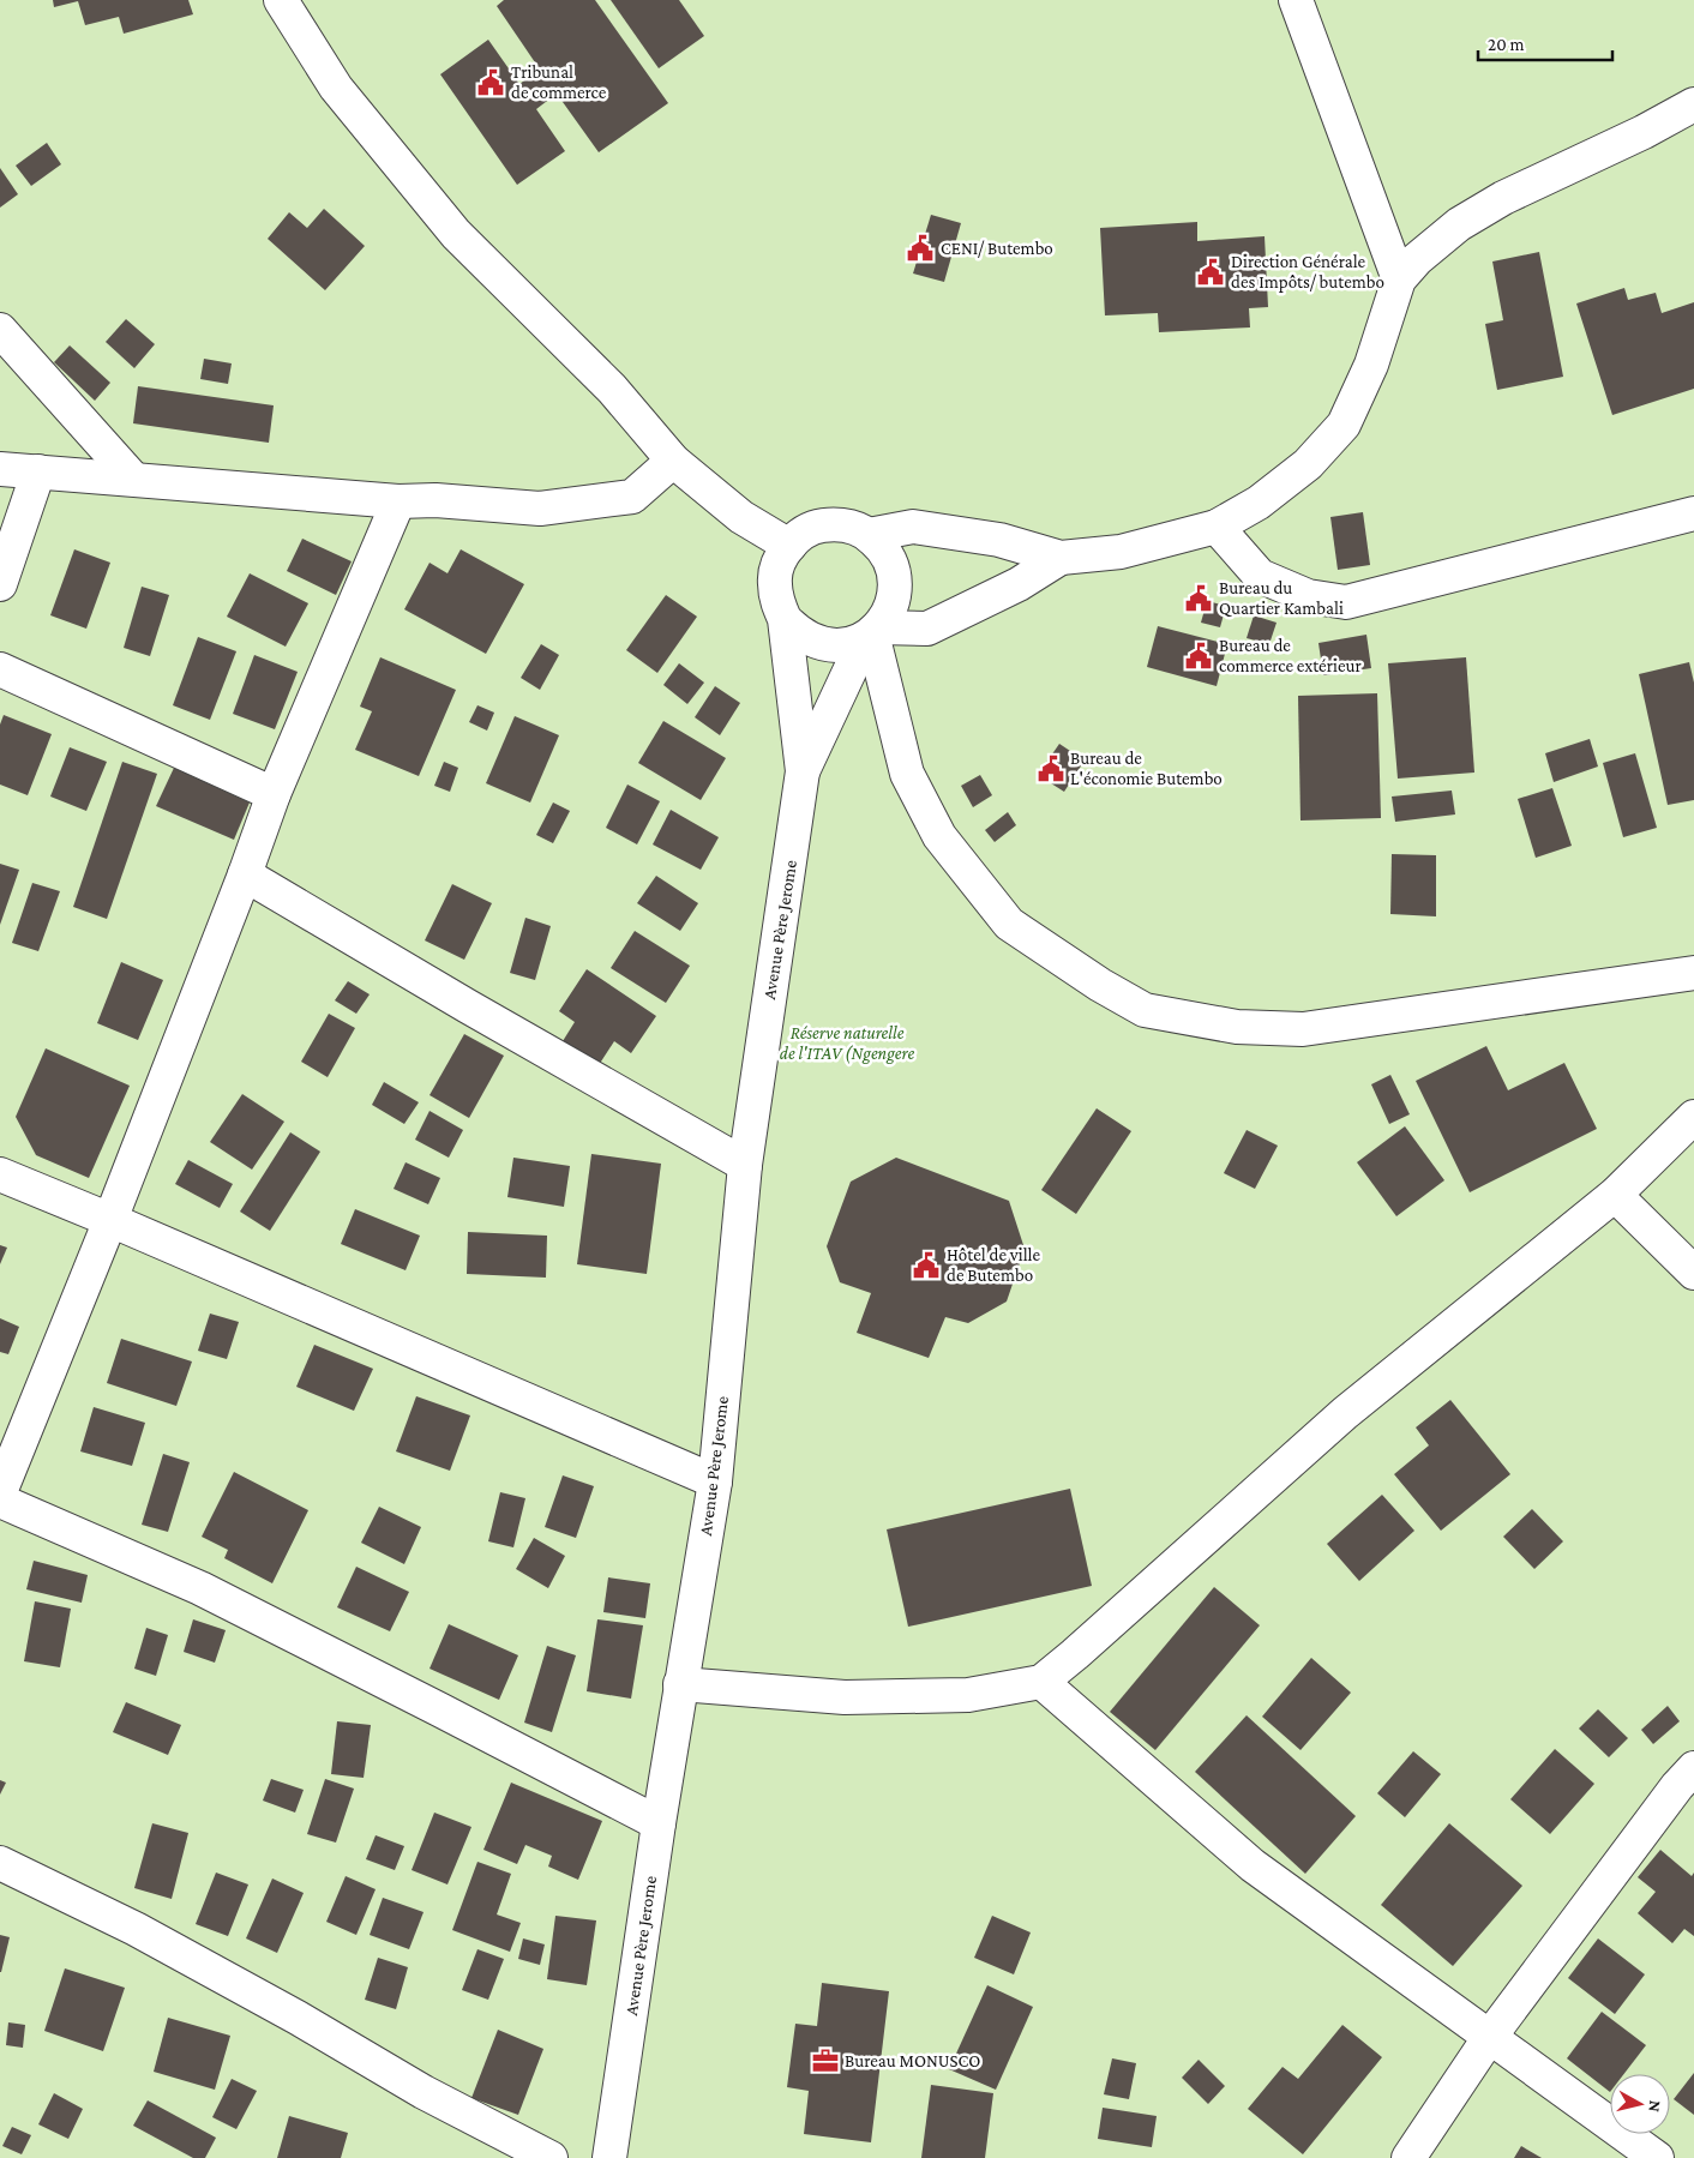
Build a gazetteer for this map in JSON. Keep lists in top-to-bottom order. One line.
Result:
{"streets":{"street":["Avenue Père Jerome"]},"parks":["Réserve naturelle de l'ITAV (Ngengere"],"places":{"public building":["Tribunal de commerce","CENI/ Butembo","Direction Générale des Impôts/ butembo","Bureau du Quartier Kambali","Bureau de commerce extérieur","Bureau de L'économie Butembo","Hôtel de ville de Butembo"],"office":["Bureau MONUSCO"]},"scale_bar":"20 m","north":"right"}
